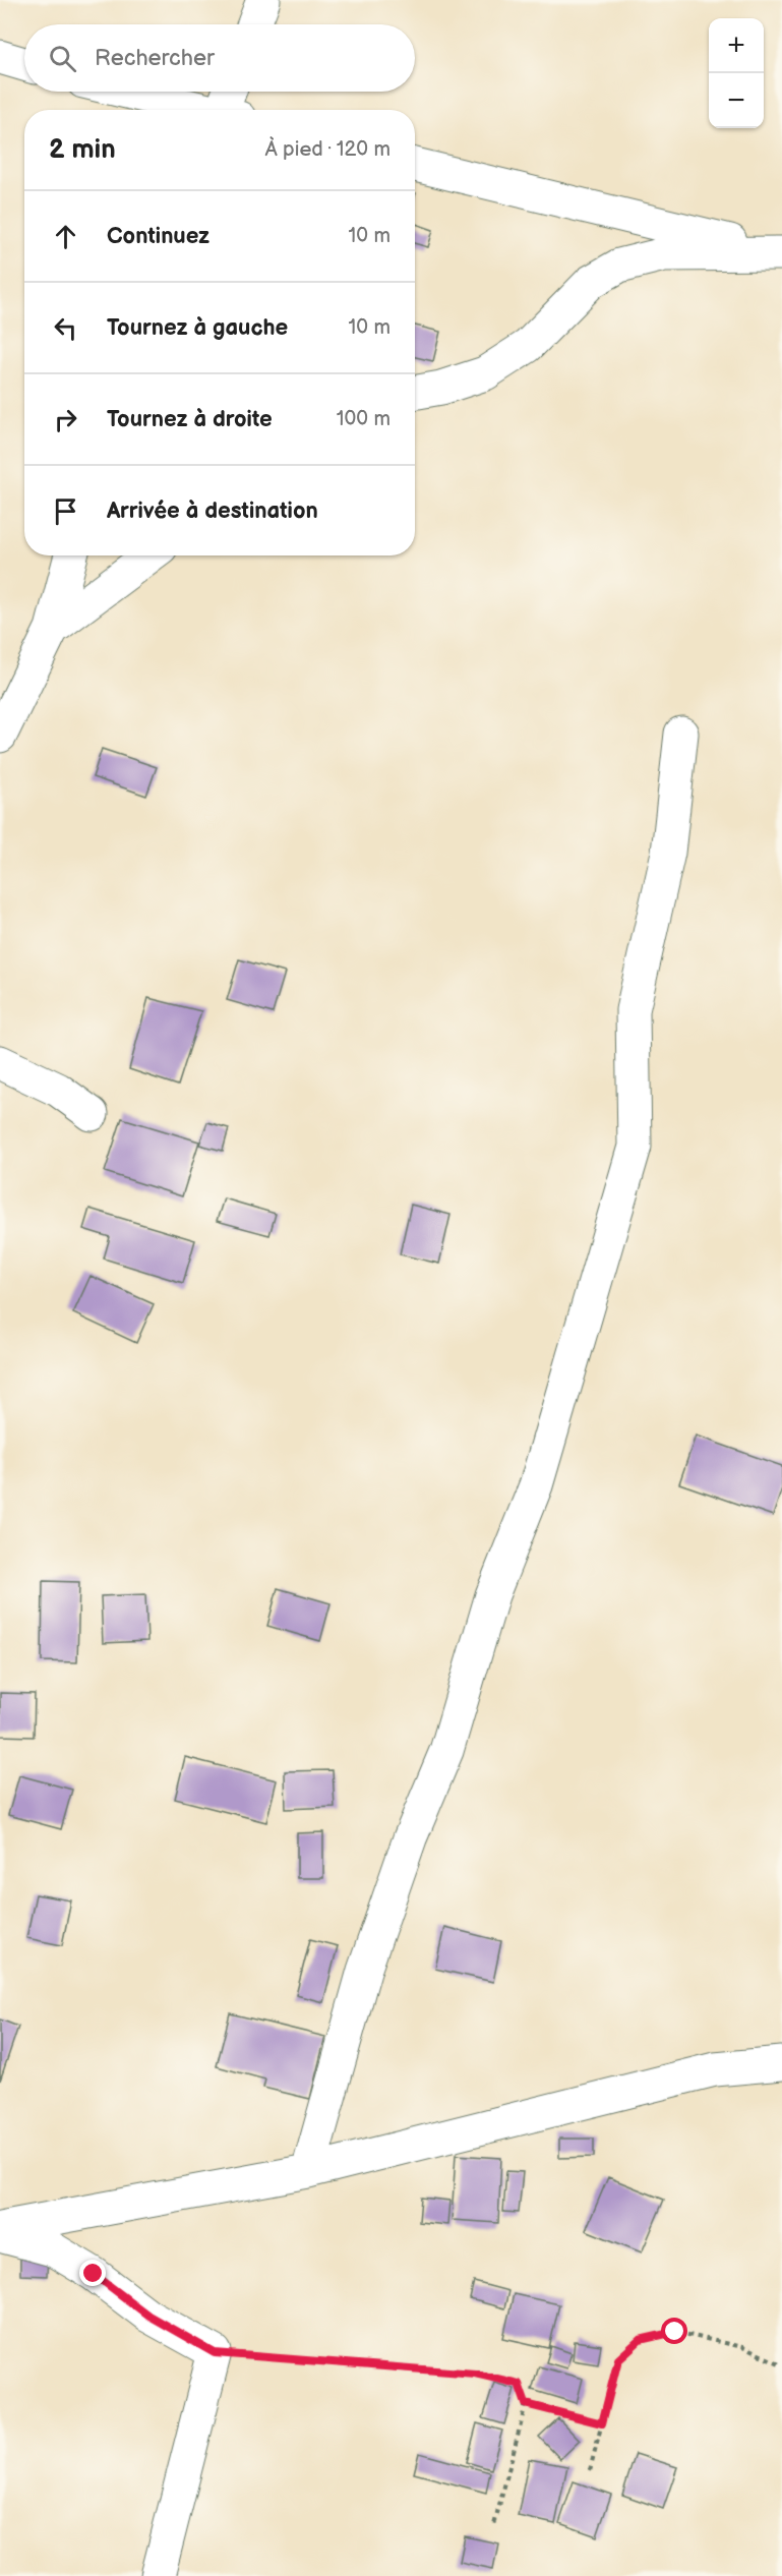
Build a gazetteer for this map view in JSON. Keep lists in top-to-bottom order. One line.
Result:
{"page":{"map_buttons":["+","−"],"search":"Rechercher","heading":["2 min","À pied · 120 m"],"list":[["Continuez","10 m"],["Tournez à gauche","10 m"],["Tournez à droite","100 m"],"Arrivée à destination"]}}
